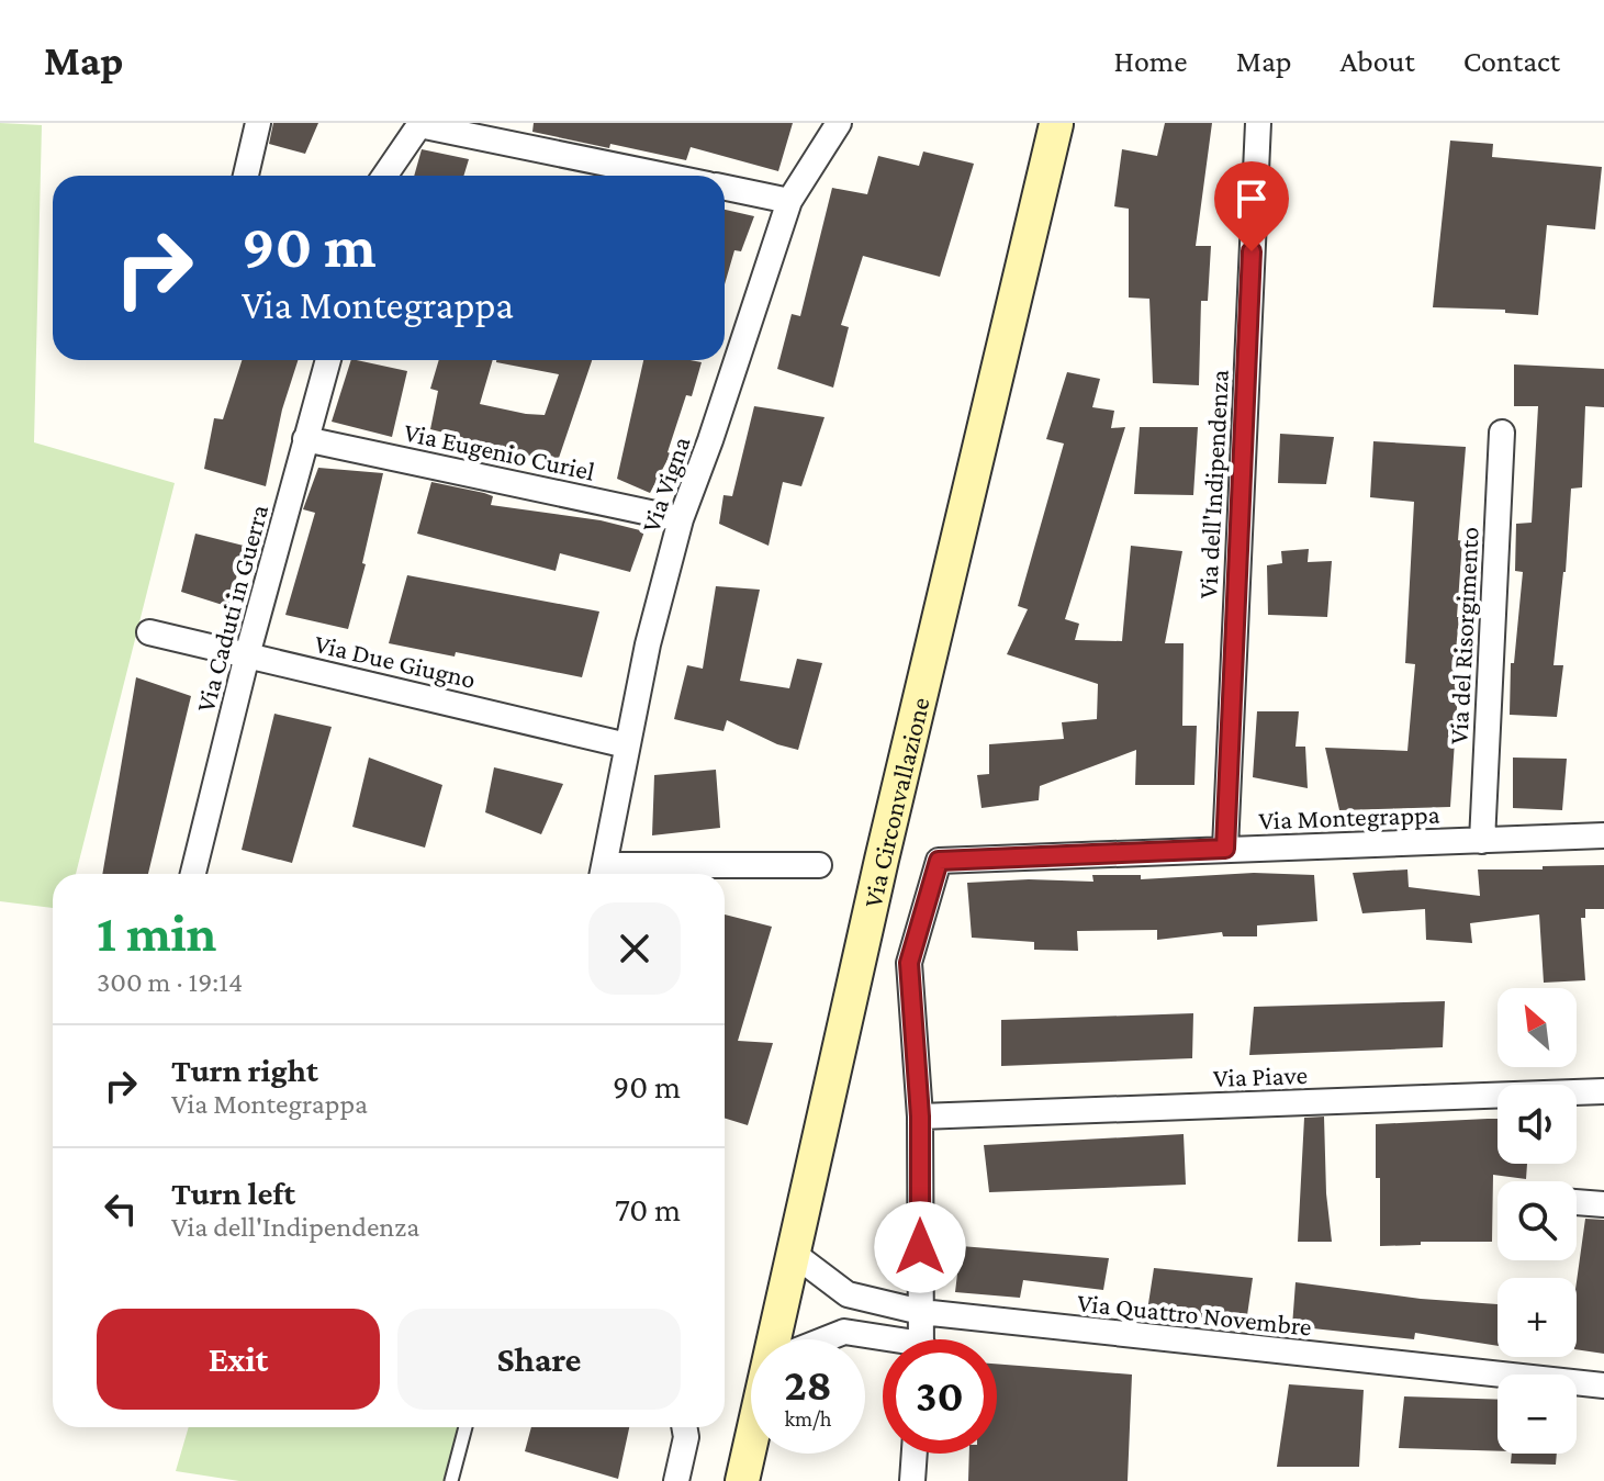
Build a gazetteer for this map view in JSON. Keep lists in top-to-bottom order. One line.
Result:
{"streets":{"main road":["Via Circonvallazione"],"street":["Via Eugenio Curiel","Via Vigna","Via dell'Indipendenza","Via Caduti in Guerra","Via del Risorgimento","Via Due Giugno","Via Montegrappa","Via Piave","Via Quattro Novembre"]},"crossings":[["Via Eugenio Curiel","Via Vigna"],["Via Eugenio Curiel","Via Caduti in Guerra"],["Via Vigna","Via Due Giugno"],["Via dell'Indipendenza","Via Montegrappa"],["Via Caduti in Guerra","Via Due Giugno"],["Via del Risorgimento","Via Montegrappa"],["Via Circonvallazione","Via Quattro Novembre"],["Via Montegrappa","Via Piave"]],"north":"top left","page":{"header":"Map","nav":["Home","Map","About","Contact"],"turn":["90 m","Via Montegrappa"],"heading":["1 min","300 m · 19:14"],"map_buttons":["+","−"],"list":[{"name":"Turn right","note":"Via Montegrappa","value":"90 m"},{"name":"Turn left","note":"Via dell'Indipendenza","value":"70 m"}],"buttons":["Exit","Share"],"speed":"28 km/h","limit":"30"}}
